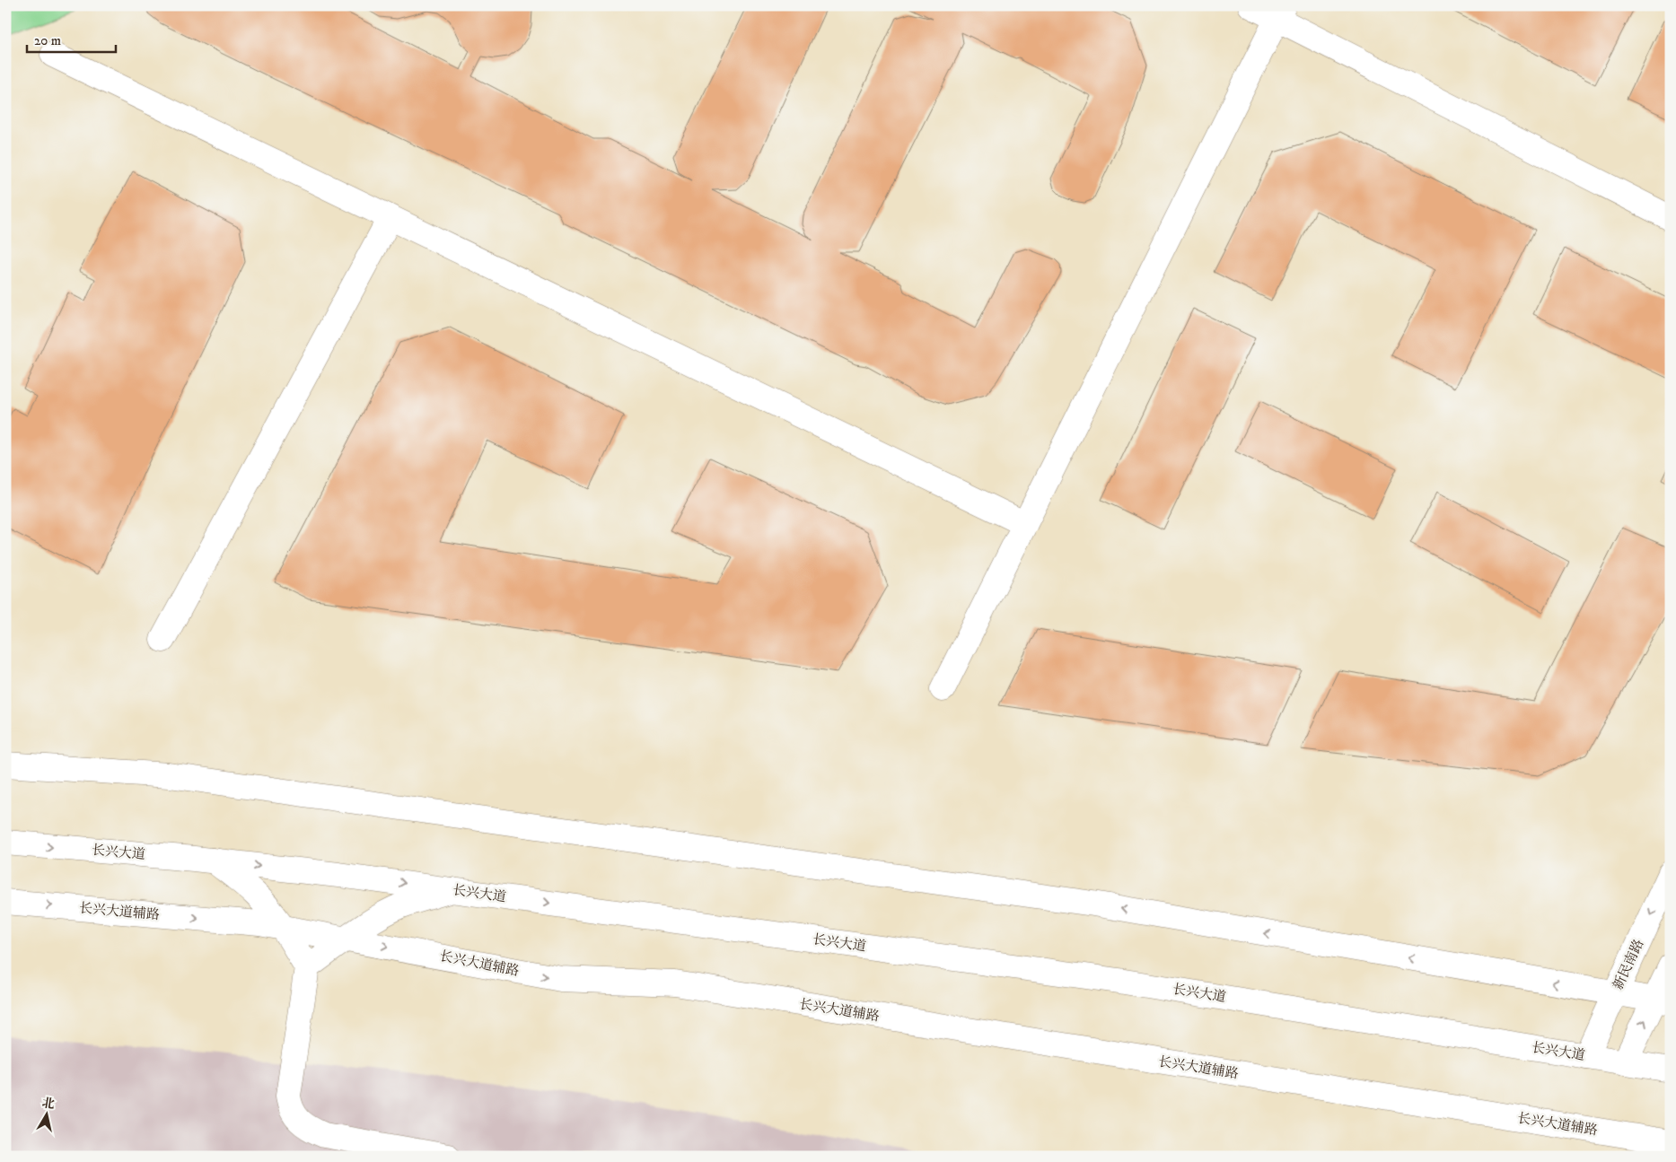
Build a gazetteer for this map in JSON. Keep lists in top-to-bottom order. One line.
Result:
{"streets":{"main road":["长兴大道","长兴大道辅路","新民南路"]},"crossings":[["长兴大道","新民南路"]],"scale_bar":"20 m","north":"top"}
